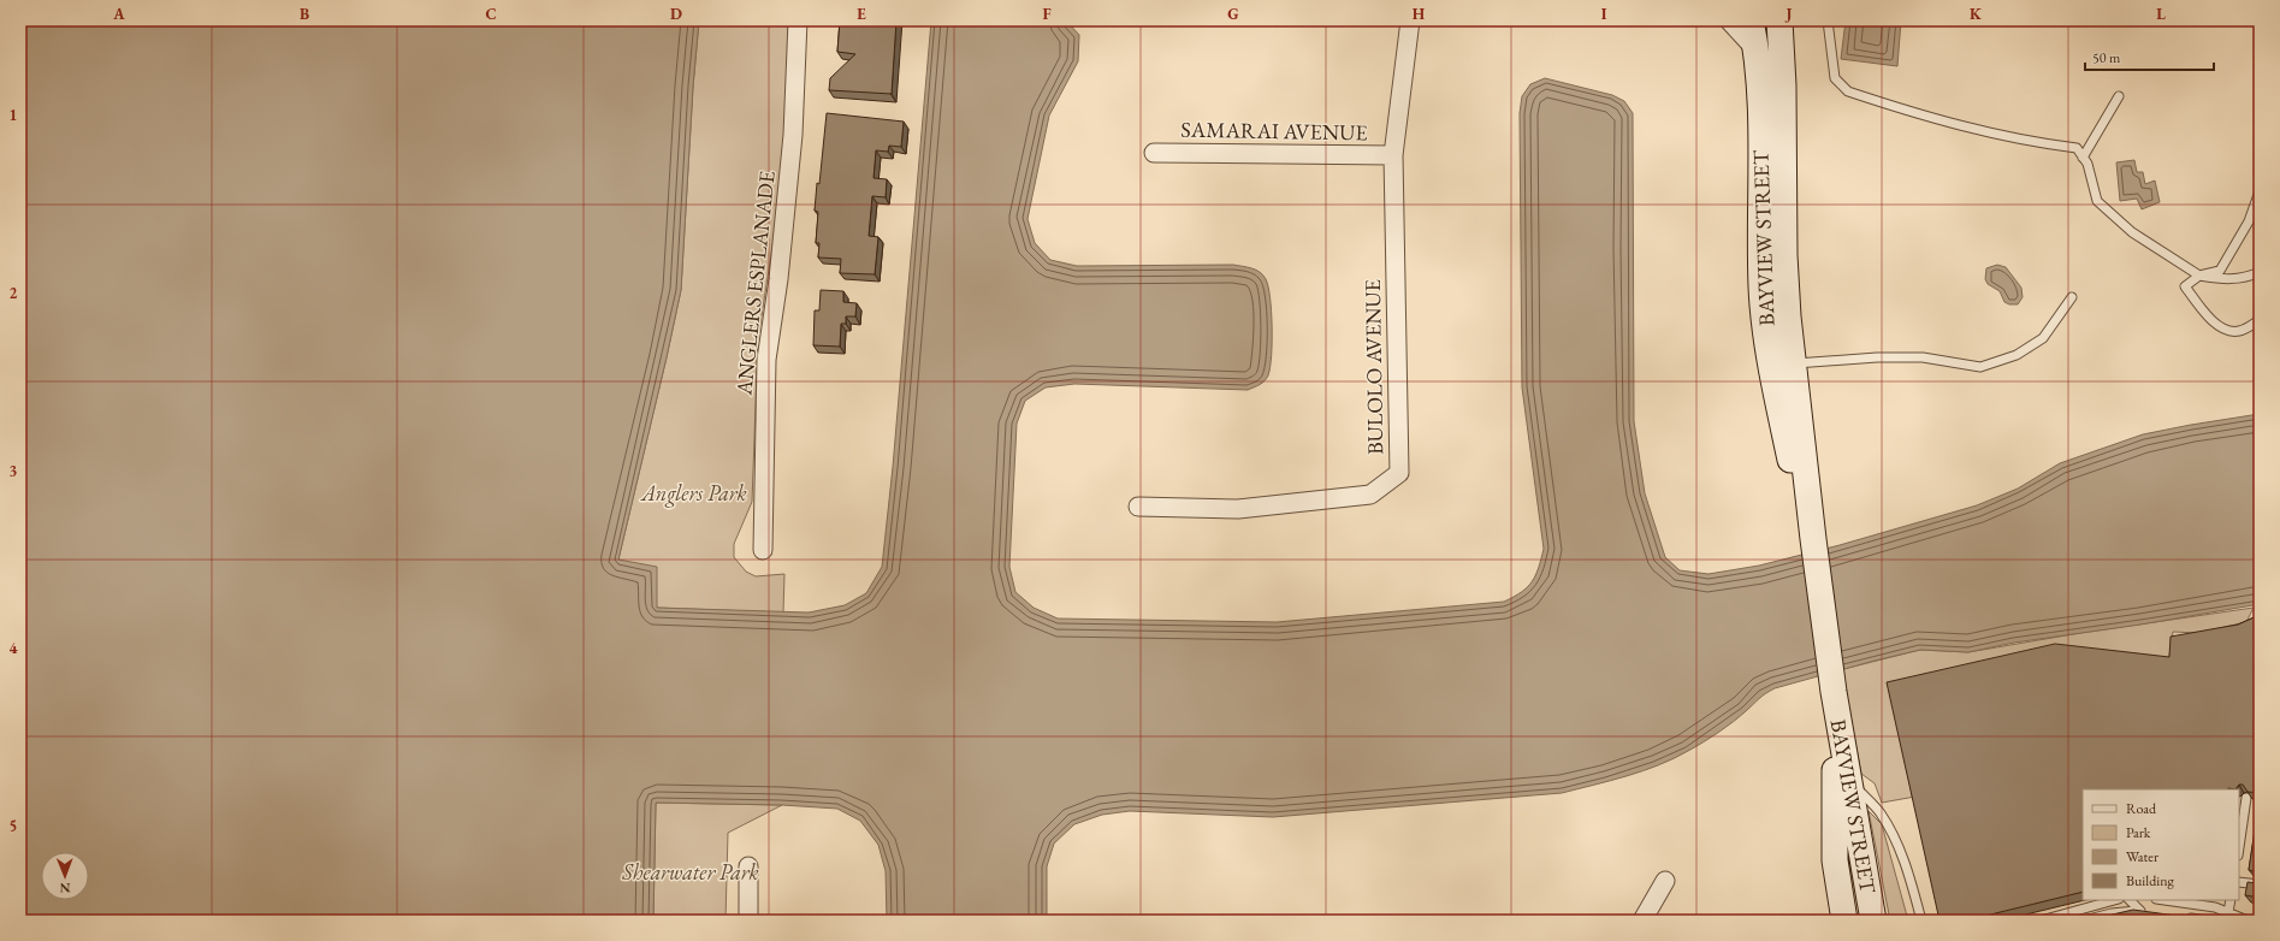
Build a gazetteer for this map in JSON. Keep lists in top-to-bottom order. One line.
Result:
{"streets":{"main road":["BAYVIEW STREET"],"street":["SAMARAI AVENUE","ANGLERS ESPLANADE","BULOLO AVENUE"]},"crossings":[["SAMARAI AVENUE","BULOLO AVENUE"]],"parks":["Anglers Park","Shearwater Park"],"legend":["Road","Park","Water","Building"],"scale_bar":"50 m","north":"bottom","grid":{"columns":["A","B","C","D","E","F","G","H","I","J","K","L"],"rows":["1","2","3","4","5"]}}
